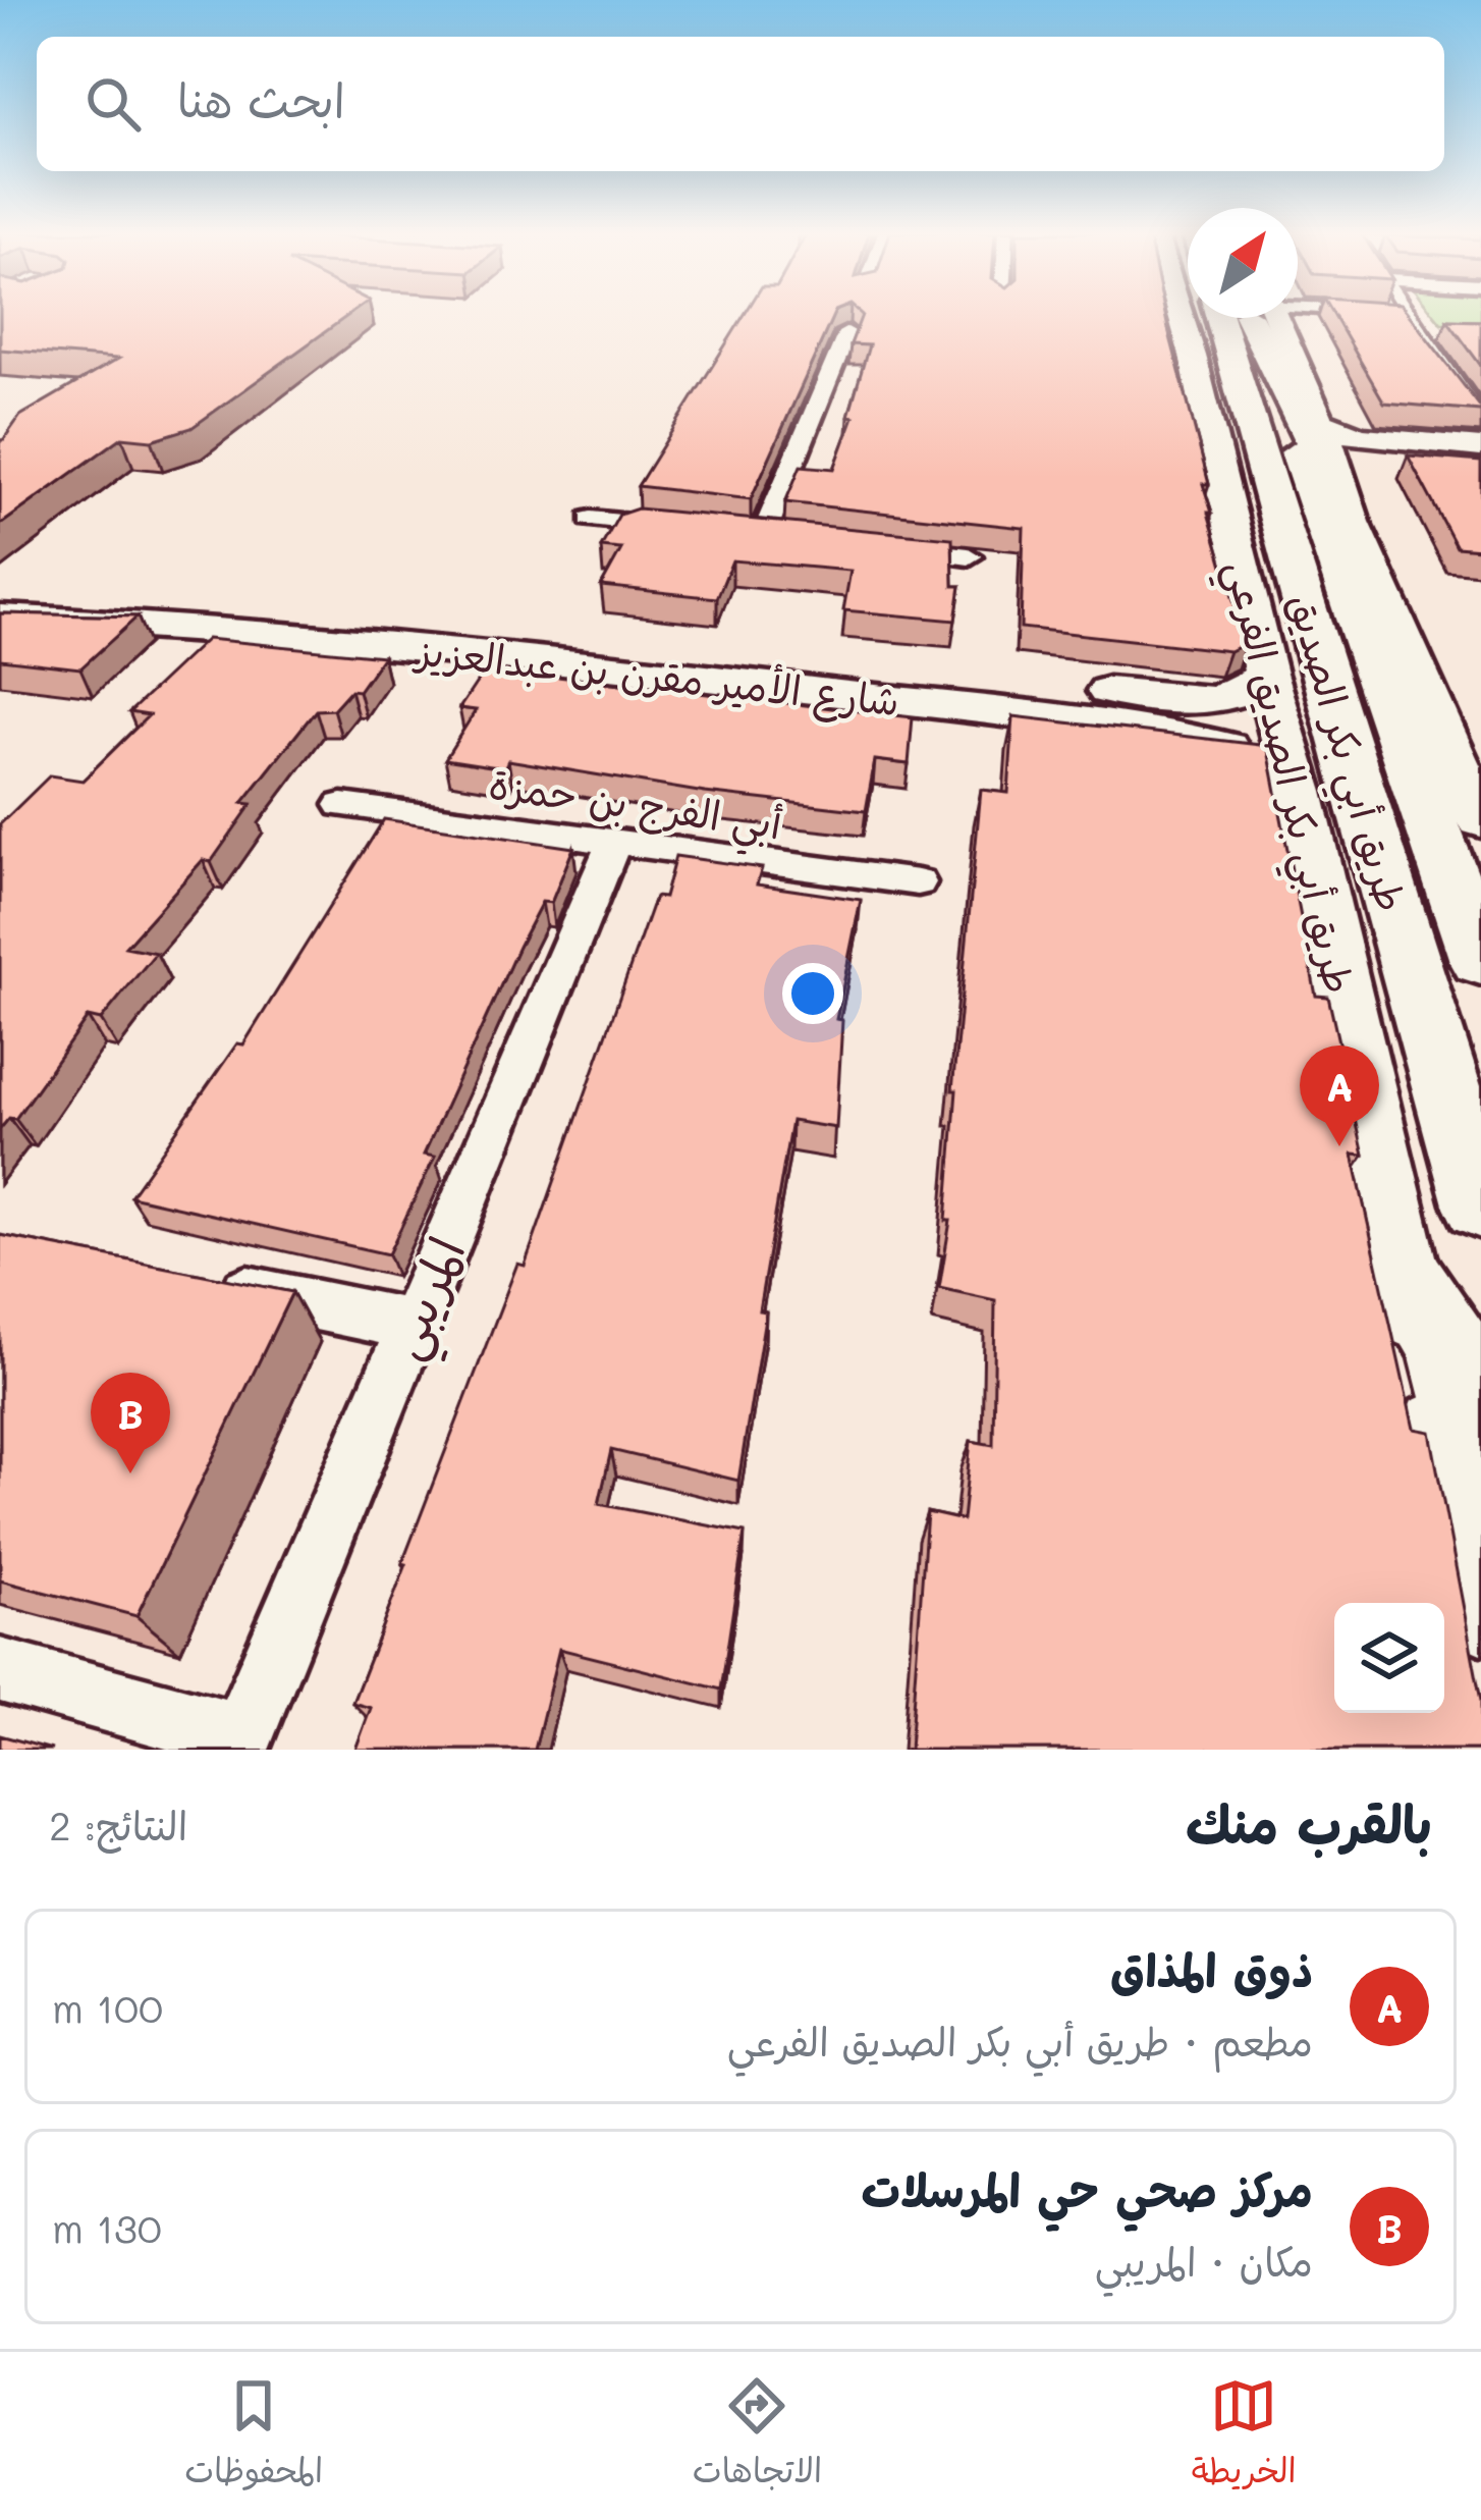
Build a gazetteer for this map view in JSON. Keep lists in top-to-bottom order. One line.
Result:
{"streets":{"main road":["طريق أبي بكر الصديق"],"street":["شارع الأمير مقرن بن عبدالعزيز","طريق أبي بكر الصديق الفرعي","أبي الفرج بن حمزة","المريبي"]},"crossings":[["شارع الأمير مقرن بن عبدالعزيز","طريق أبي بكر الصديق الفرعي"],["أبي الفرج بن حمزة","المريبي"]],"north":"top right","page":{"search":"ابحث هنا","pins":["A","B"],"heading":["بالقرب منك","النتائج: 2"],"list":[{"mark":"A","name":"ذوق المذاق","note":"مطعم · طريق أبي بكر الصديق الفرعي","value":"100 m"},{"mark":"B","name":"مركز صحي حي المرسلات","note":"مكان · المريبي","value":"130 m"}],"nav":["الخريطة","الاتجاهات","المحفوظات"]}}
